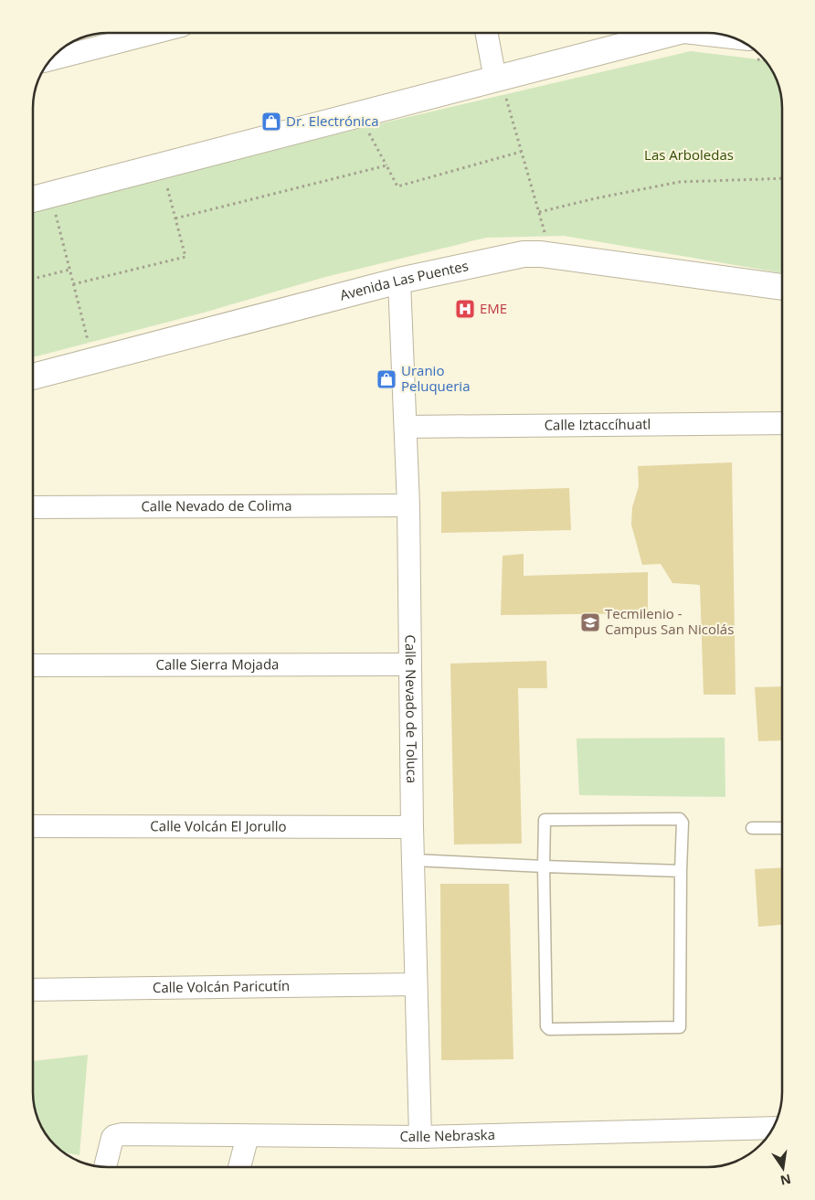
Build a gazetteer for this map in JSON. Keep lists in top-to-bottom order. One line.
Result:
{"streets":{"street":["Avenida Las Puentes","Calle Iztaccíhuatl","Calle Nevado de Colima","Calle Sierra Mojada","Calle Nevado de Toluca","Calle Volcán El Jorullo","Calle Volcán Paricutín","Calle Nebraska"]},"crossings":[["Avenida Las Puentes","Calle Nevado de Toluca"],["Calle Iztaccíhuatl","Calle Nevado de Toluca"],["Calle Nevado de Colima","Calle Nevado de Toluca"],["Calle Sierra Mojada","Calle Nevado de Toluca"],["Calle Nevado de Toluca","Calle Volcán El Jorullo"],["Calle Nevado de Toluca","Calle Volcán Paricutín"],["Calle Nevado de Toluca","Calle Nebraska"]],"parks":["Las Arboledas"],"places":{"shop":["Dr. Electrónica","Uranio Peluqueria"],"hospital":["EME"],"school or university":["Tecmilenio - Campus San Nicolás"]},"north":"bottom"}
